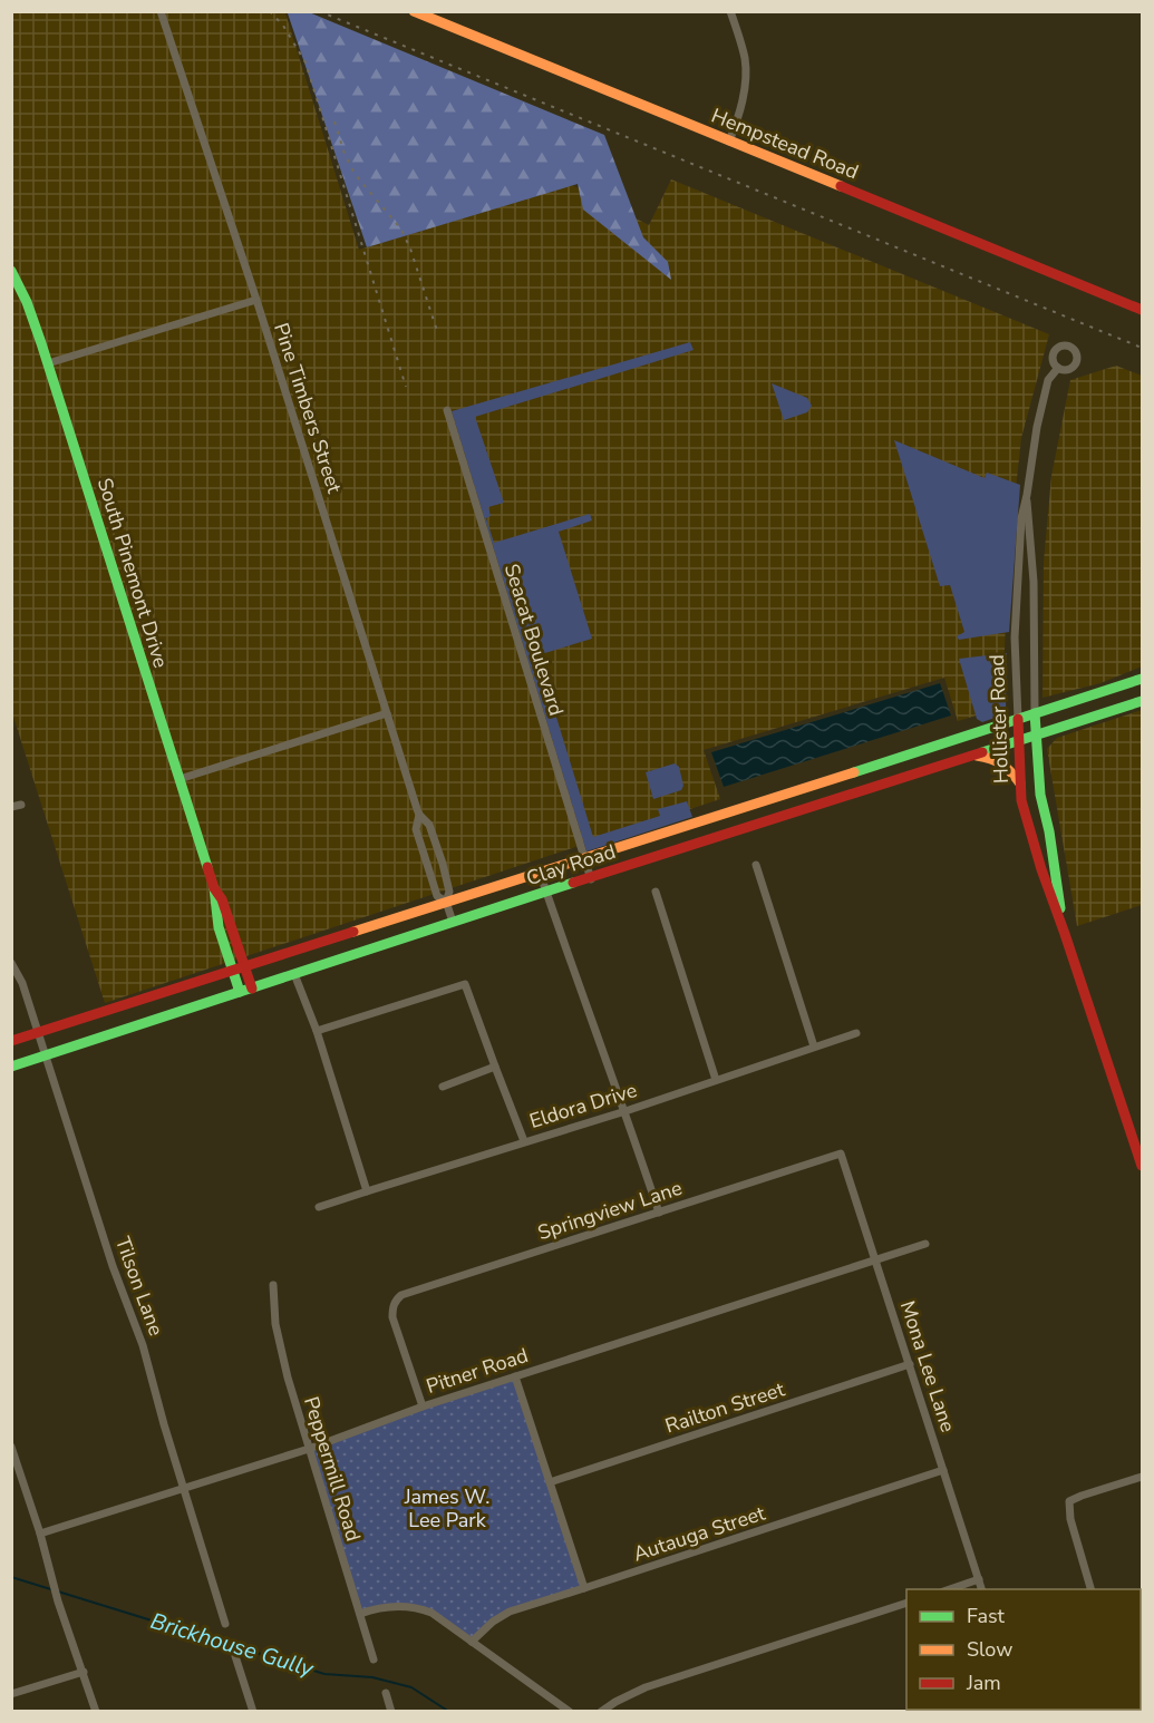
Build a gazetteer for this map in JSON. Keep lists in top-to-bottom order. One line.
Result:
{"streets":{"main road":["Hempstead Road","South Pinemont Drive","Hollister Road","Clay Road"],"street":["Pine Timbers Street","Seacat Boulevard","Eldora Drive","Springview Lane","Tilson Lane","Mona Lee Lane","Pitner Road","Railton Street","Peppermill Road","Autauga Street"]},"crossings":[["Pine Timbers Street","Clay Road"],["South Pinemont Drive","Clay Road"],["Seacat Boulevard","Clay Road"],["Hollister Road","Clay Road"],["Clay Road","Tilson Lane"],["Springview Lane","Mona Lee Lane"],["Springview Lane","Pitner Road"],["Tilson Lane","Pitner Road"],["Mona Lee Lane","Pitner Road"],["Mona Lee Lane","Railton Street"],["Mona Lee Lane","Autauga Street"],["Pitner Road","Peppermill Road"]],"water":["Brickhouse Gully"],"parks":["James W. Lee Park"],"legend":["Fast","Slow","Jam"]}
